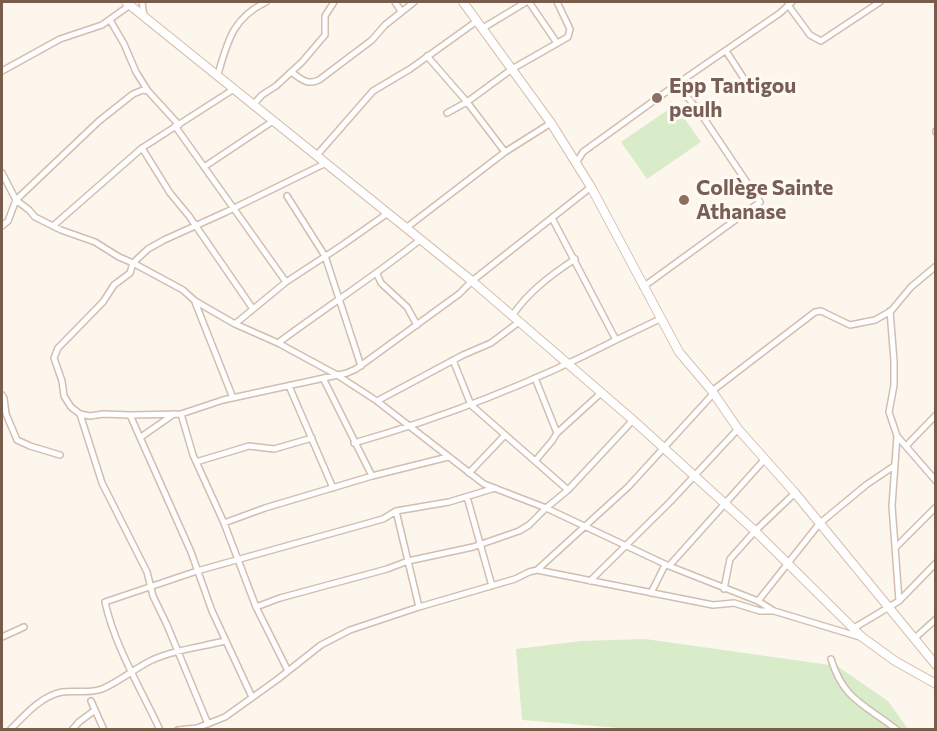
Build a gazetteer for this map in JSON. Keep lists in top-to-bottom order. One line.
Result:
{"places":["Epp Tantigou peulh","Collège Sainte Athanase"]}
